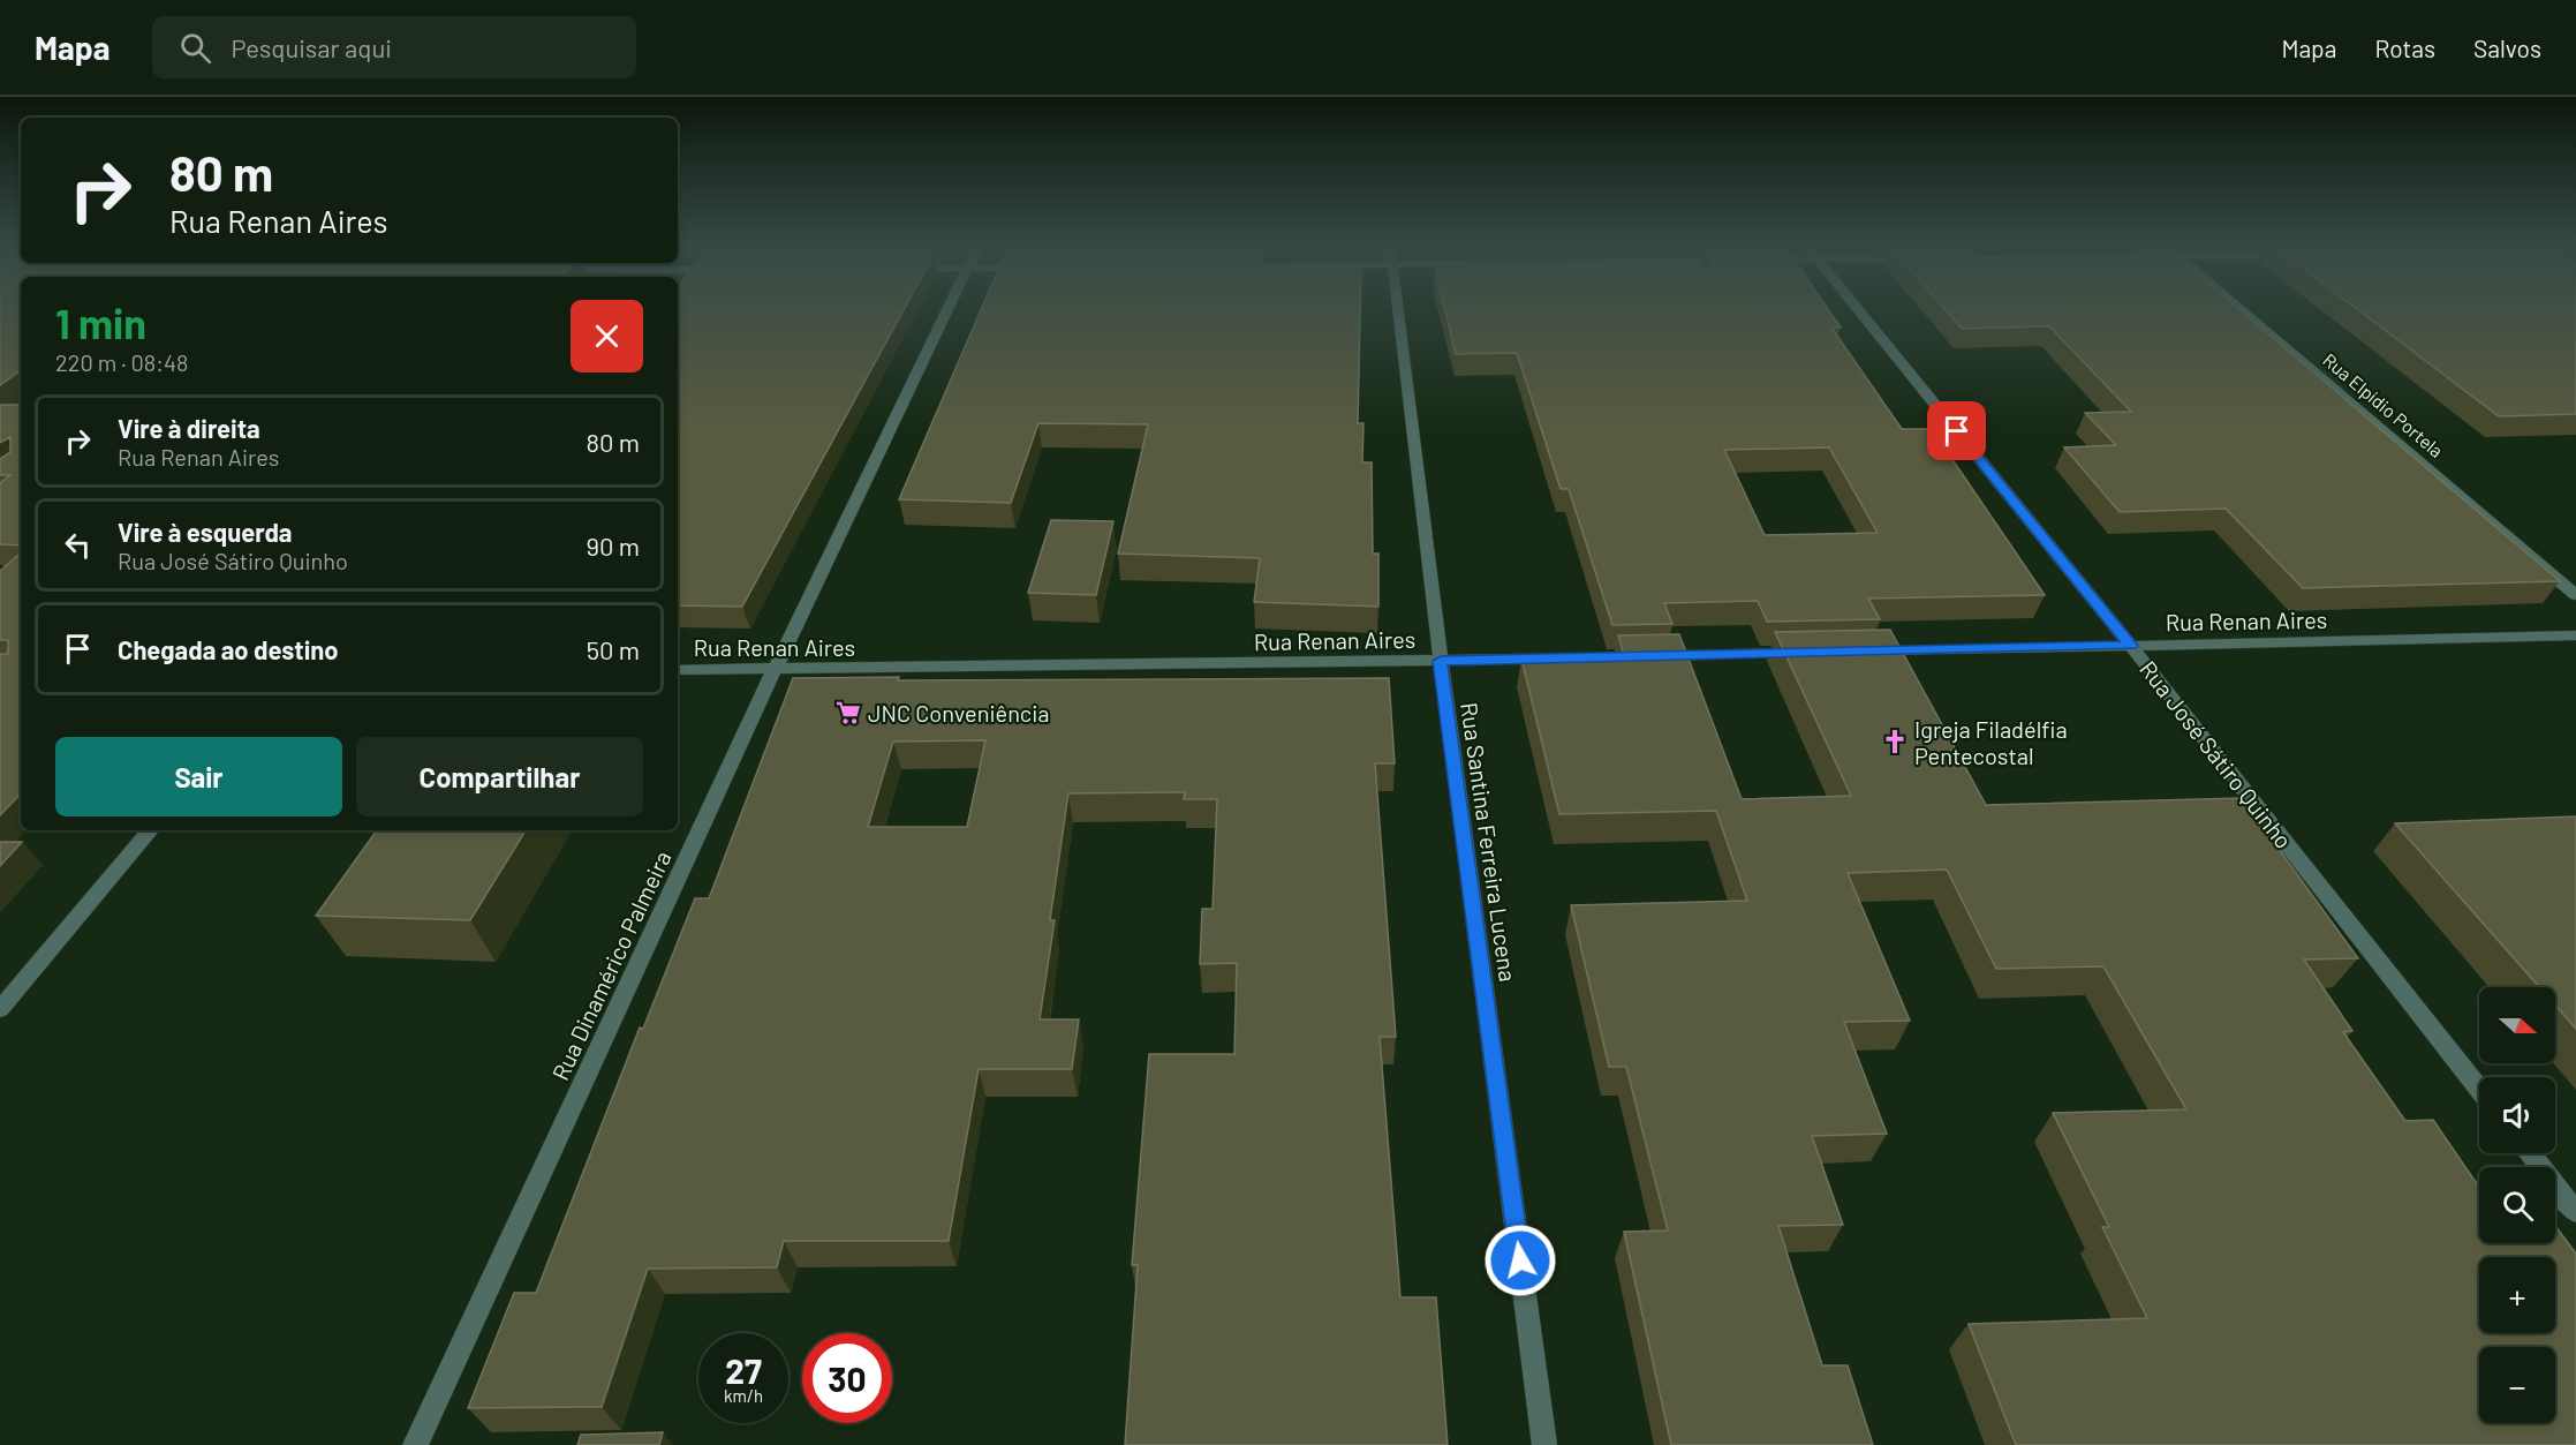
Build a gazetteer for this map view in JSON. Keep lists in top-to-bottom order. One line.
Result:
{"streets":{"street":["Rua Elpídio Portela","Rua Renan Aires","Rua José Sátiro Quinho","Rua Santina Ferreira Lucena","Rua Dinamérico Palmeira"]},"crossings":[["Rua Renan Aires","Rua José Sátiro Quinho"],["Rua Renan Aires","Rua Santina Ferreira Lucena"],["Rua Renan Aires","Rua Dinamérico Palmeira"]],"places":{"supermarket":["JNC Conveniência"],"church":["Igreja Filadélfia Pentecostal"]},"north":"right","page":{"header":"Mapa","search":"Pesquisar aqui","nav":["Mapa","Rotas","Salvos"],"turn":["80 m","Rua Renan Aires"],"heading":["1 min","220 m · 08:48"],"list":[{"name":"Vire à direita","note":"Rua Renan Aires","value":"80 m"},{"name":"Vire à esquerda","note":"Rua José Sátiro Quinho","value":"90 m"},{"name":"Chegada ao destino","value":"50 m"}],"buttons":["Sair","Compartilhar"],"map_buttons":["+","−"],"speed":"27 km/h","limit":"30"}}
